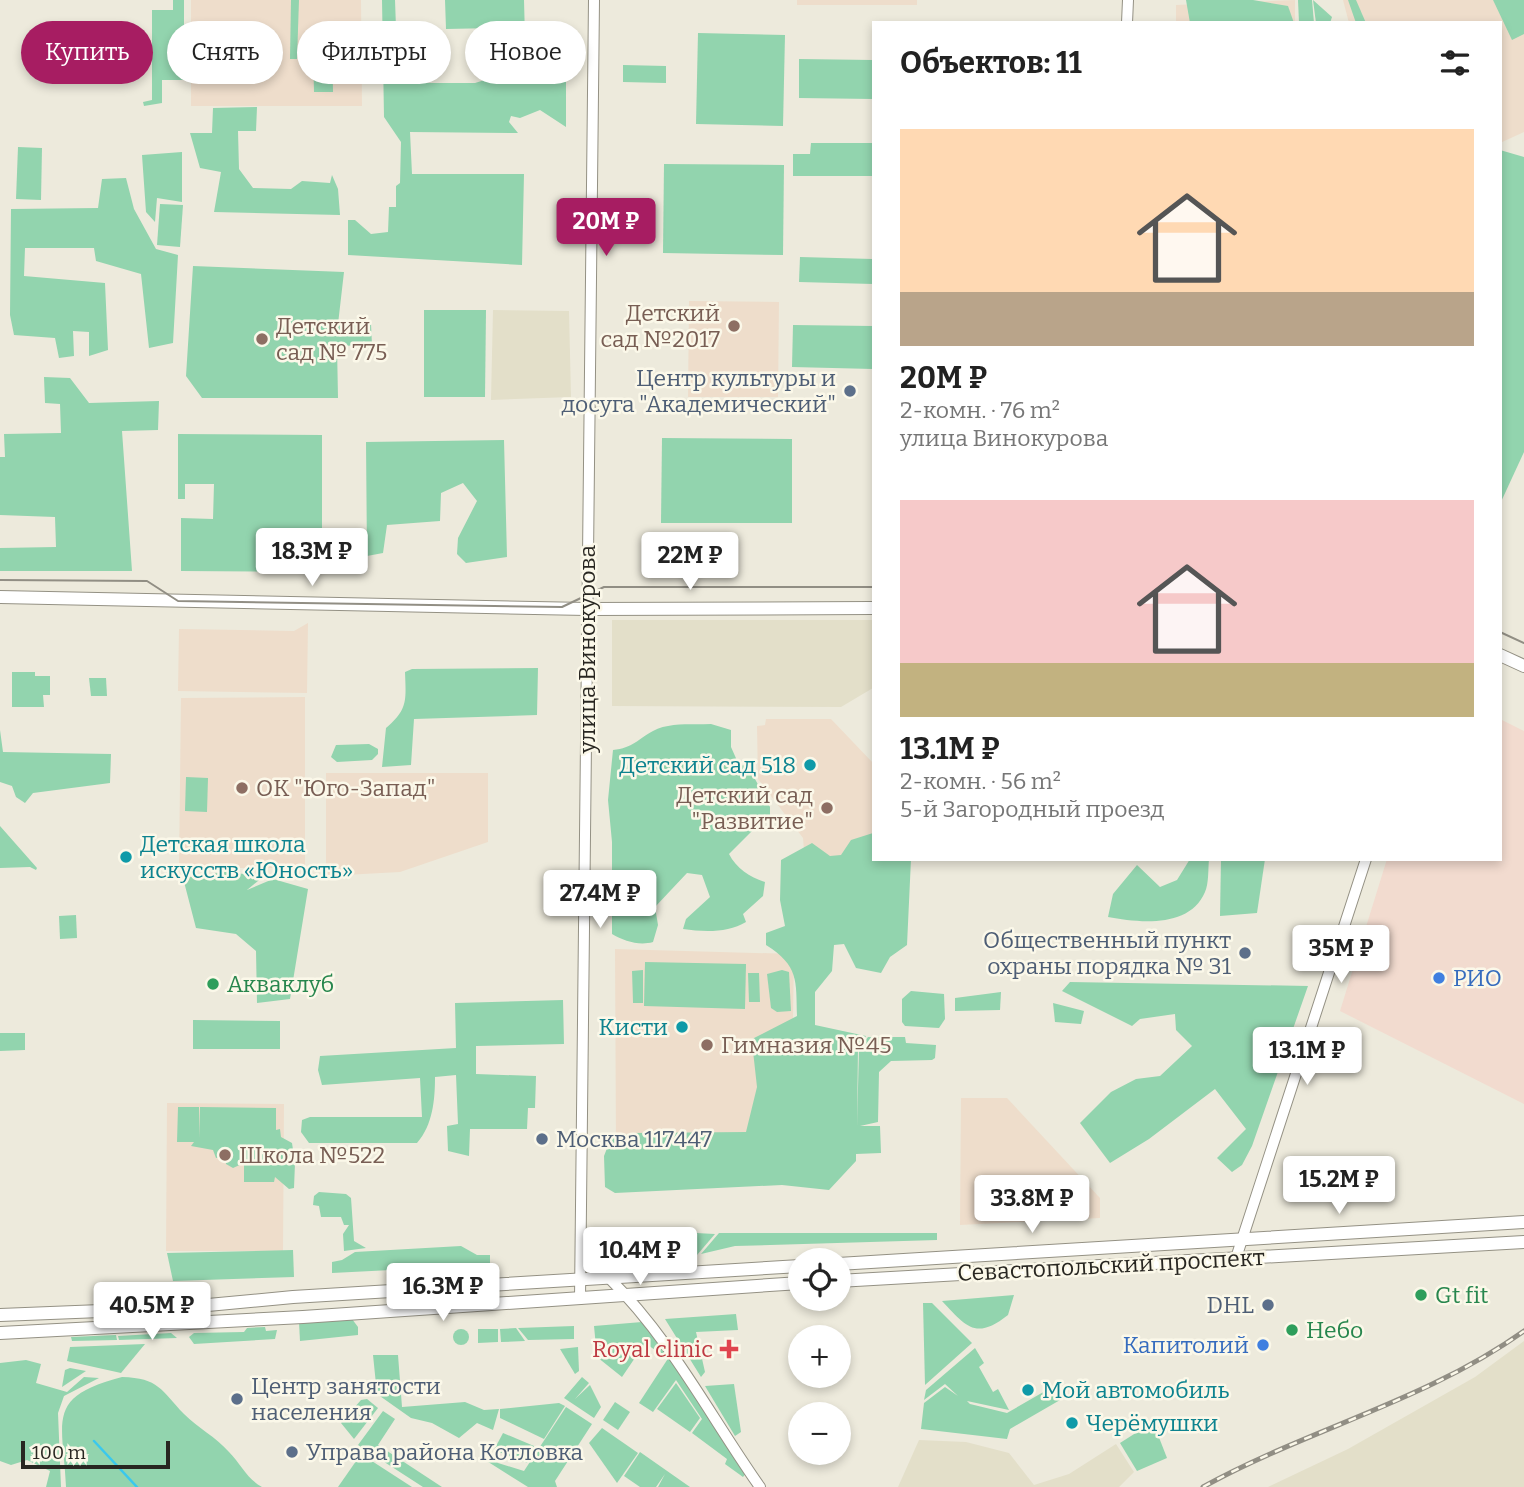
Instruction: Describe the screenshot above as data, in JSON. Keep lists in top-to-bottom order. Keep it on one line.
{"streets":{"main road":["Севастопольский проспект"],"street":["улица Винокурова"]},"places":{"other":["Детский сад №2017","Детский сад № 775","Центр культуры и досуга \"Академический\"","Детский сад 518","ОК \"Юго-Запад\"","Детский сад \"Развитие\"","Детская школа искусств «Юность»","Общественный пункт охраны порядка № 31","РИО","Акваклуб","Кисти","Гимназия №45","Москва 117447","Школа №522","Gt fit","DHL","Небо","Капитолий","Мой автомобиль","Центр занятости населения","Черёмушки","Управа района Котловка"],"health":["Royal clinic"]},"scale_bar":"100 m","page":{"chip":["Купить","Снять","Фильтры","Новое"],"heading":"Объектов: 11","list":[{"name":"20M ₽","note":"2-комн. · 76 m² · улица Винокурова"},{"name":"13.1M ₽","note":"2-комн. · 56 m² · 5-й Загородный проезд"}],"price":["20M ₽","18.3M ₽","22M ₽","27.4M ₽","35M ₽","13.1M ₽","15.2M ₽","33.8M ₽","10.4M ₽","16.3M ₽","40.5M ₽"],"map_buttons":["+","−"],"scale":"100 m"}}
